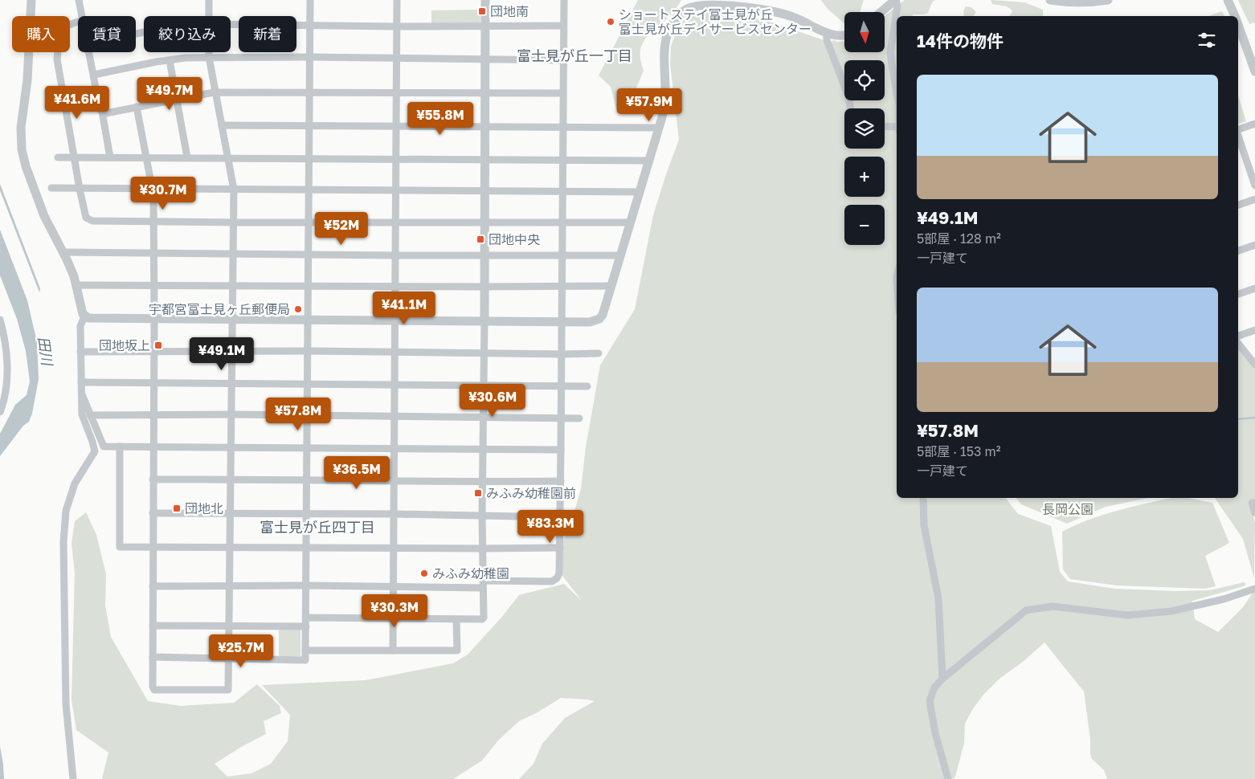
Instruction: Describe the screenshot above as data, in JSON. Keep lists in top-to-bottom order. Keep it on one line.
{"districts":["富士見が丘一丁目","富士見が丘四丁目"],"water":["田川"],"parks":["長岡公園"],"places":{"transit":["団地南","団地中央","団地坂上","みふみ幼稚園前","団地北"],"other":["ショートステイ富士見が丘 富士見が丘デイサービスセンター","宇都宮富士見ヶ丘郵便局","みふみ幼稚園"]},"north":"bottom","page":{"map_buttons":["+","−"],"chip":["購入","賃貸","絞り込み","新着"],"heading":"14件の物件","list":[{"name":"¥49.1M","note":"5部屋 · 128 m² · 一戸建て"},{"name":"¥57.8M","note":"5部屋 · 153 m² · 一戸建て"}],"price":["¥49.7M","¥41.6M","¥57.9M","¥55.8M","¥30.7M","¥52M","¥41.1M","¥49.1M","¥30.6M","¥57.8M","¥36.5M","¥83.3M","¥30.3M","¥25.7M"]}}
